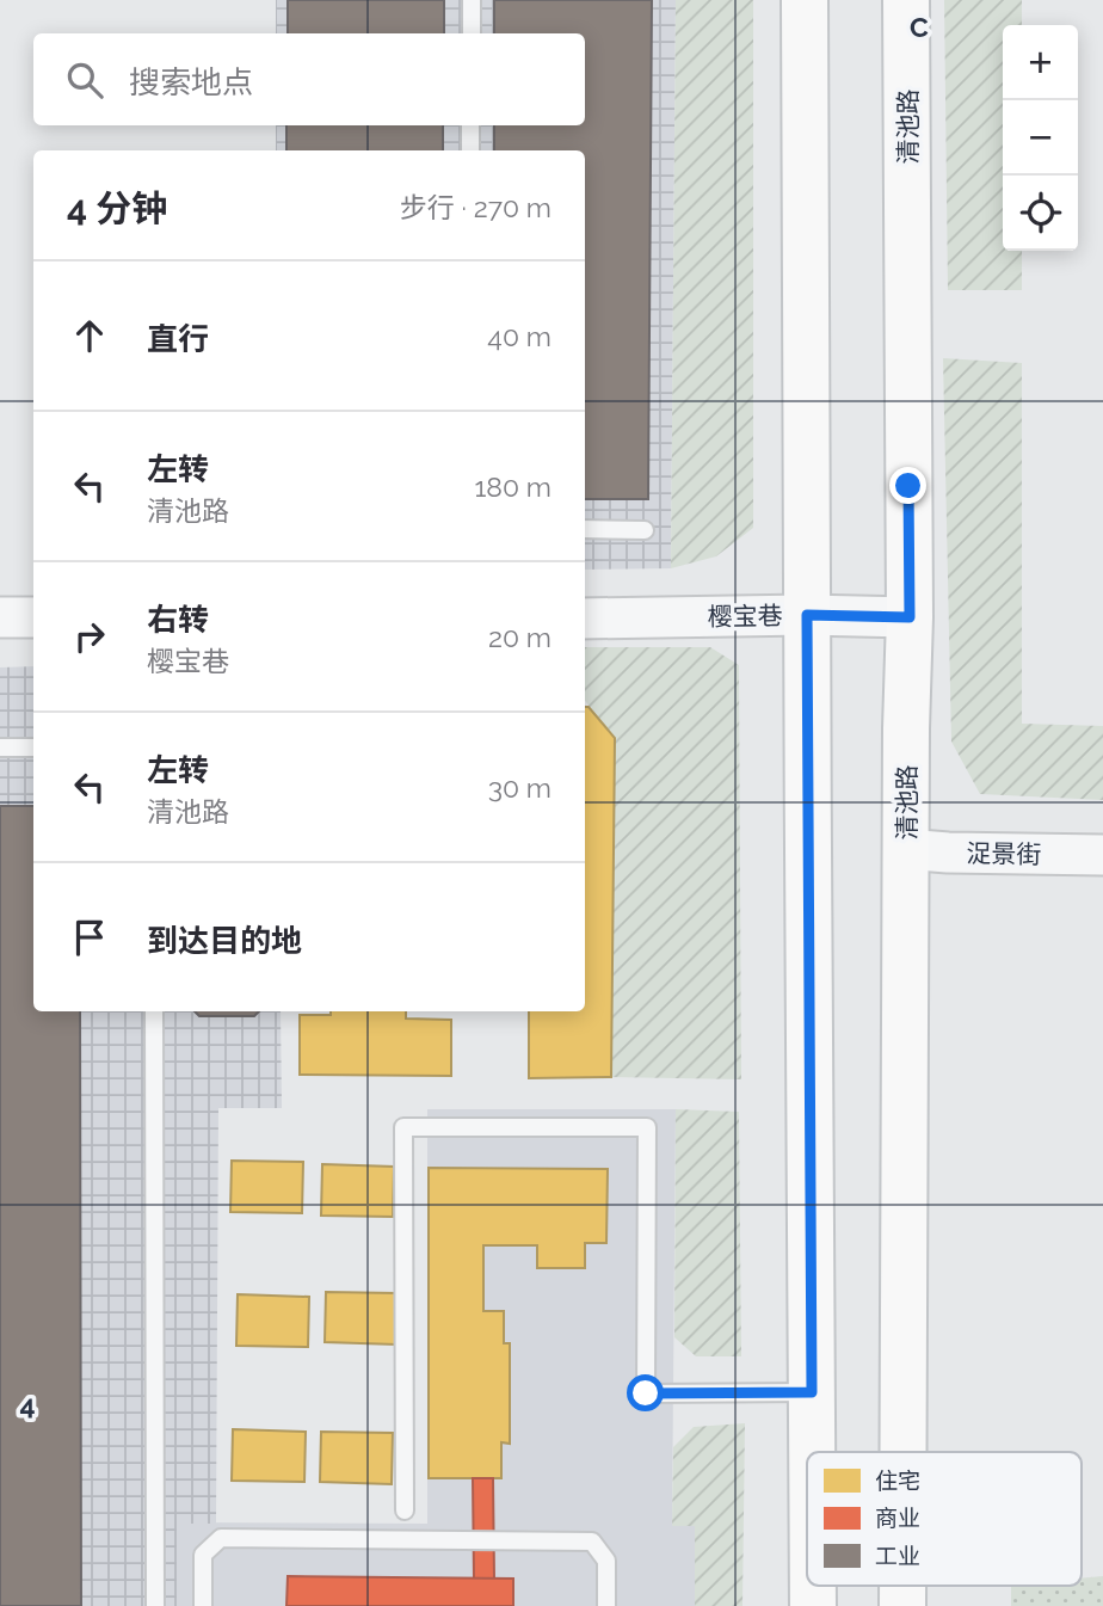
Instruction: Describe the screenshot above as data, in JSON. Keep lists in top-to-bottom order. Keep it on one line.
{"streets":{"main road":["清池路"],"street":["樱宝巷","浞景街"]},"crossings":[["清池路","樱宝巷"],["清池路","浞景街"]],"legend":["住宅","商业","工业"],"page":{"map_buttons":["+","−"],"search":"搜索地点","heading":["4 分钟","步行 · 270 m"],"list":[["直行","40 m"],["左转","清池路","180 m"],["右转","樱宝巷","20 m"],["左转","清池路","30 m"],"到达目的地"]},"grid":{"columns":["C"],"rows":["4"]}}
